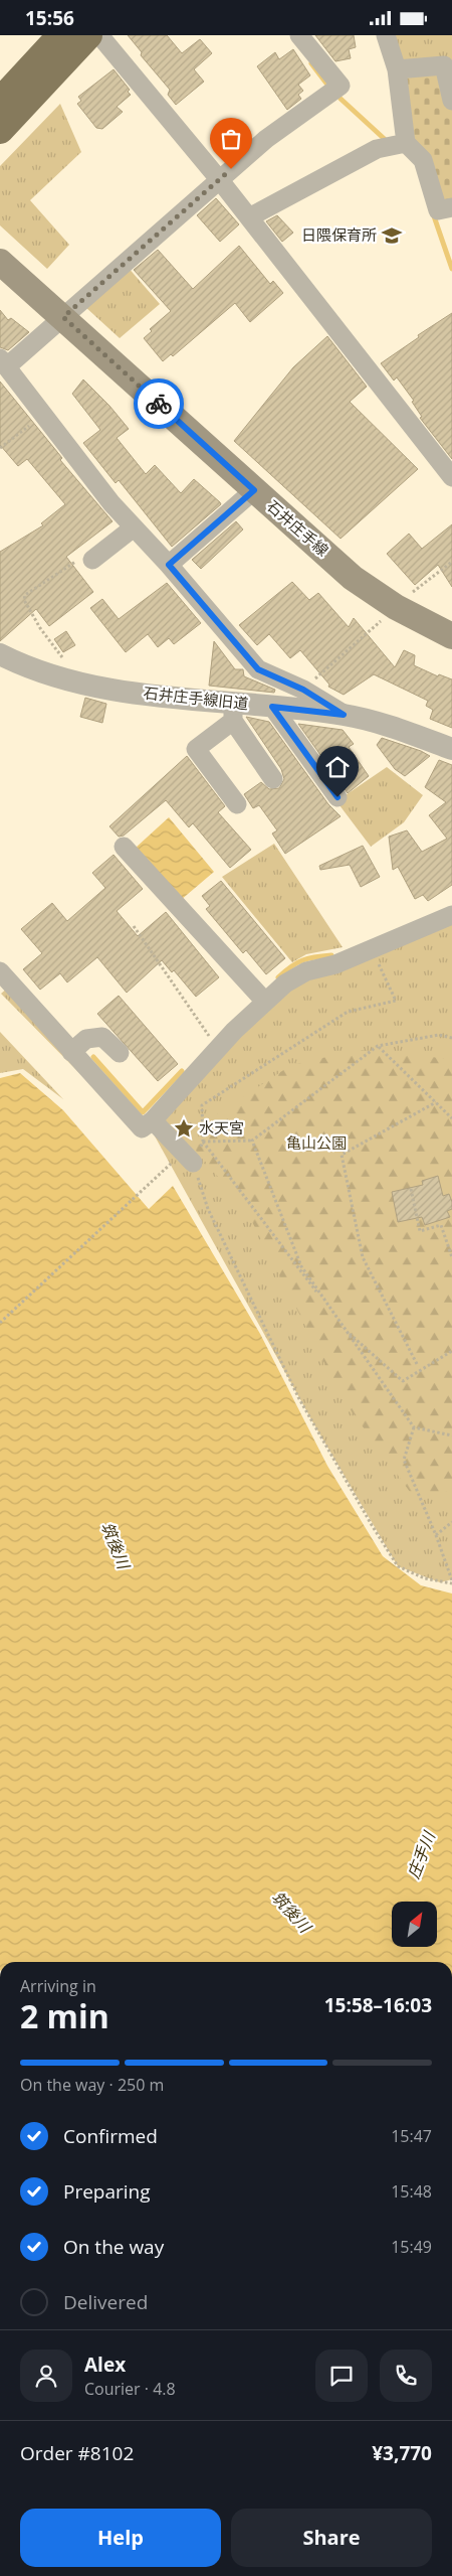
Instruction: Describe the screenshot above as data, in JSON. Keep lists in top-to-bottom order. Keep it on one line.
{"streets":{"main road":["石井庄手線"],"street":["石井庄手線旧道"]},"water":["筑後川","庄手川"],"parks":["亀山公園"],"places":{"school or university":["日隈保育所"],"place":["水天宮"]},"north":"top right","page":{"status":"15:56","heading":["2 min","Arriving in","15:58–16:03"],"panel":["Alex","Courier · 4.8","Order #8102","¥3,770"],"bar":"On the way · 250 m","list":[["Confirmed","15:47"],["Preparing","15:48"],["On the way","15:49"],"Delivered"],"buttons":["Help","Share"]}}
